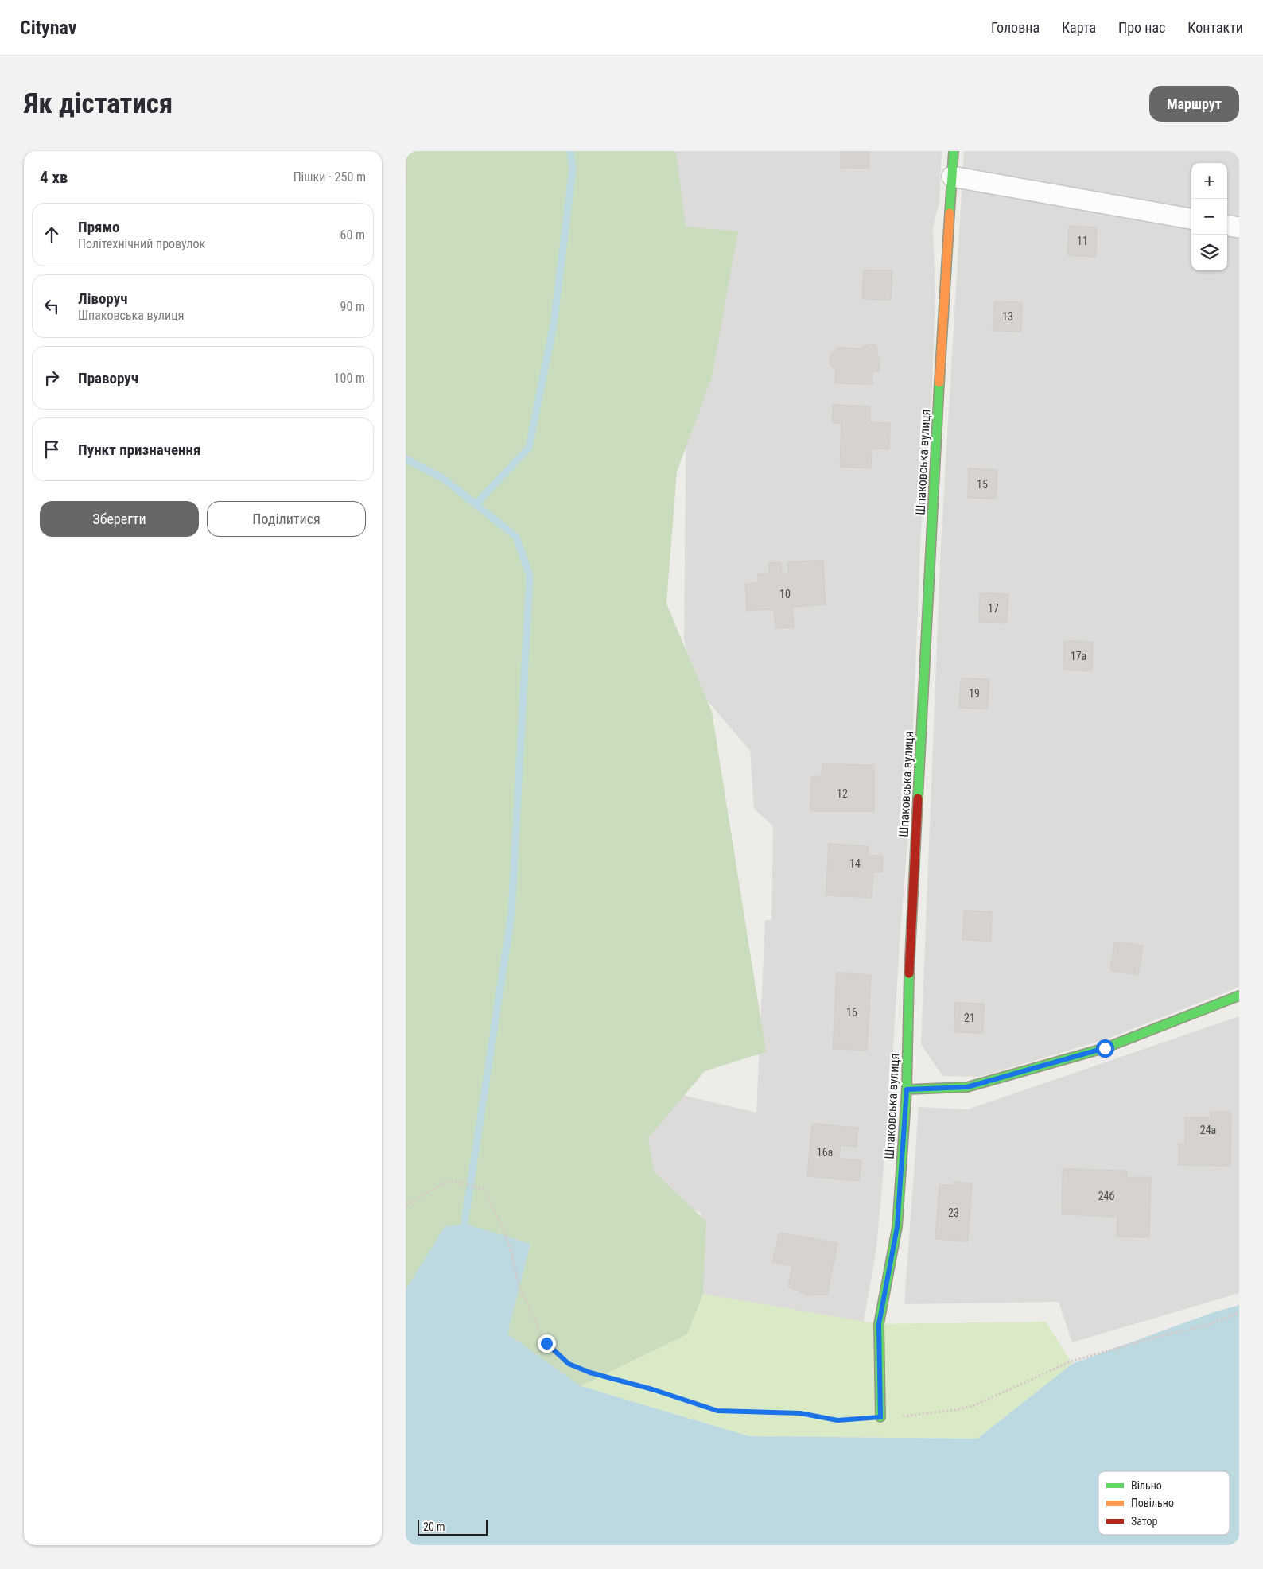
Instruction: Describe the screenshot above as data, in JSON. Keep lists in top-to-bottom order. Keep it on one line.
{"streets":{"street":["Шпаковська вулиця"]},"house_numbers":["11","13","15","10","17","17а","19","12","14","16","21","24а","16а","24б","23"],"legend":["Вільно","Повільно","Затор"],"scale_bar":"20 m","page":{"header":"Citynav","nav":["Головна","Карта","Про нас","Контакти"],"buttons":["Маршрут",["Зберегти","Поділитися"]],"title":"Як дістатися","heading":["4 хв","Пішки · 250 m"],"map_buttons":["+","−"],"list":[["Прямо","Політехнічний провулок","60 m"],["Ліворуч","Шпаковська вулиця","90 m"],["Праворуч","100 m"],"Пункт призначення"],"scale":"20 m"}}
